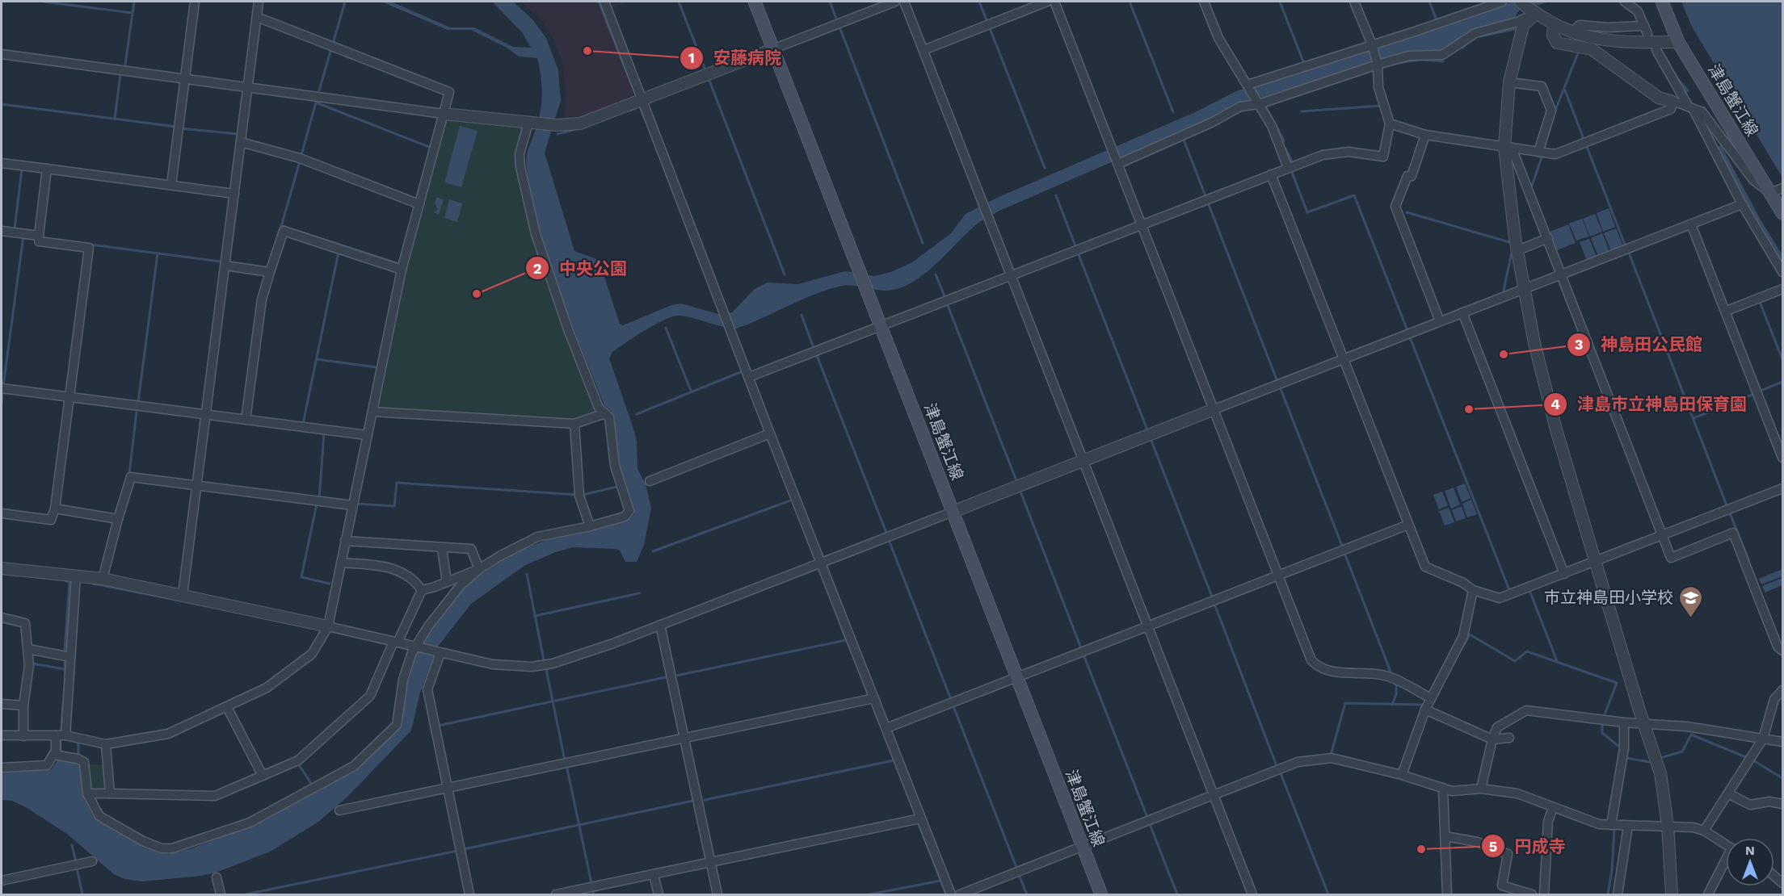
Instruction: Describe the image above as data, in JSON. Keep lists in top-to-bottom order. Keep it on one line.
{"streets":{"main road":["津島蟹江線"]},"places":{"other":["安藤病院","中央公園","神島田公民館","津島市立神島田保育園","円成寺"],"school or university":["市立神島田小学校"]},"north":"top"}
